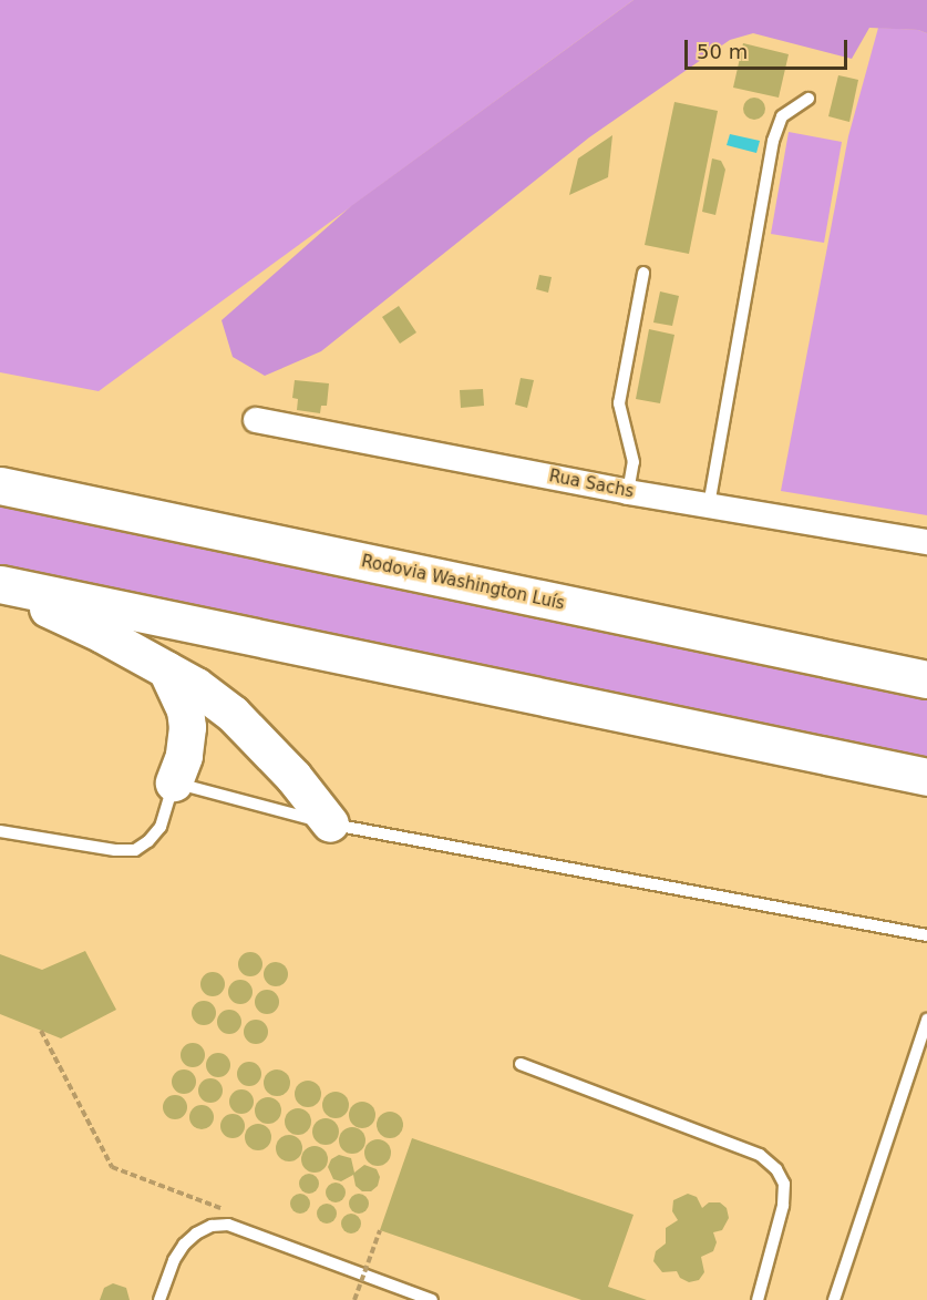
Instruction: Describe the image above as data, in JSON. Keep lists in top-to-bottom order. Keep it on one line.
{"streets":{"highway":["Rodovia Washington Luís"],"street":["Rua Sachs"]},"scale_bar":"50 m"}
